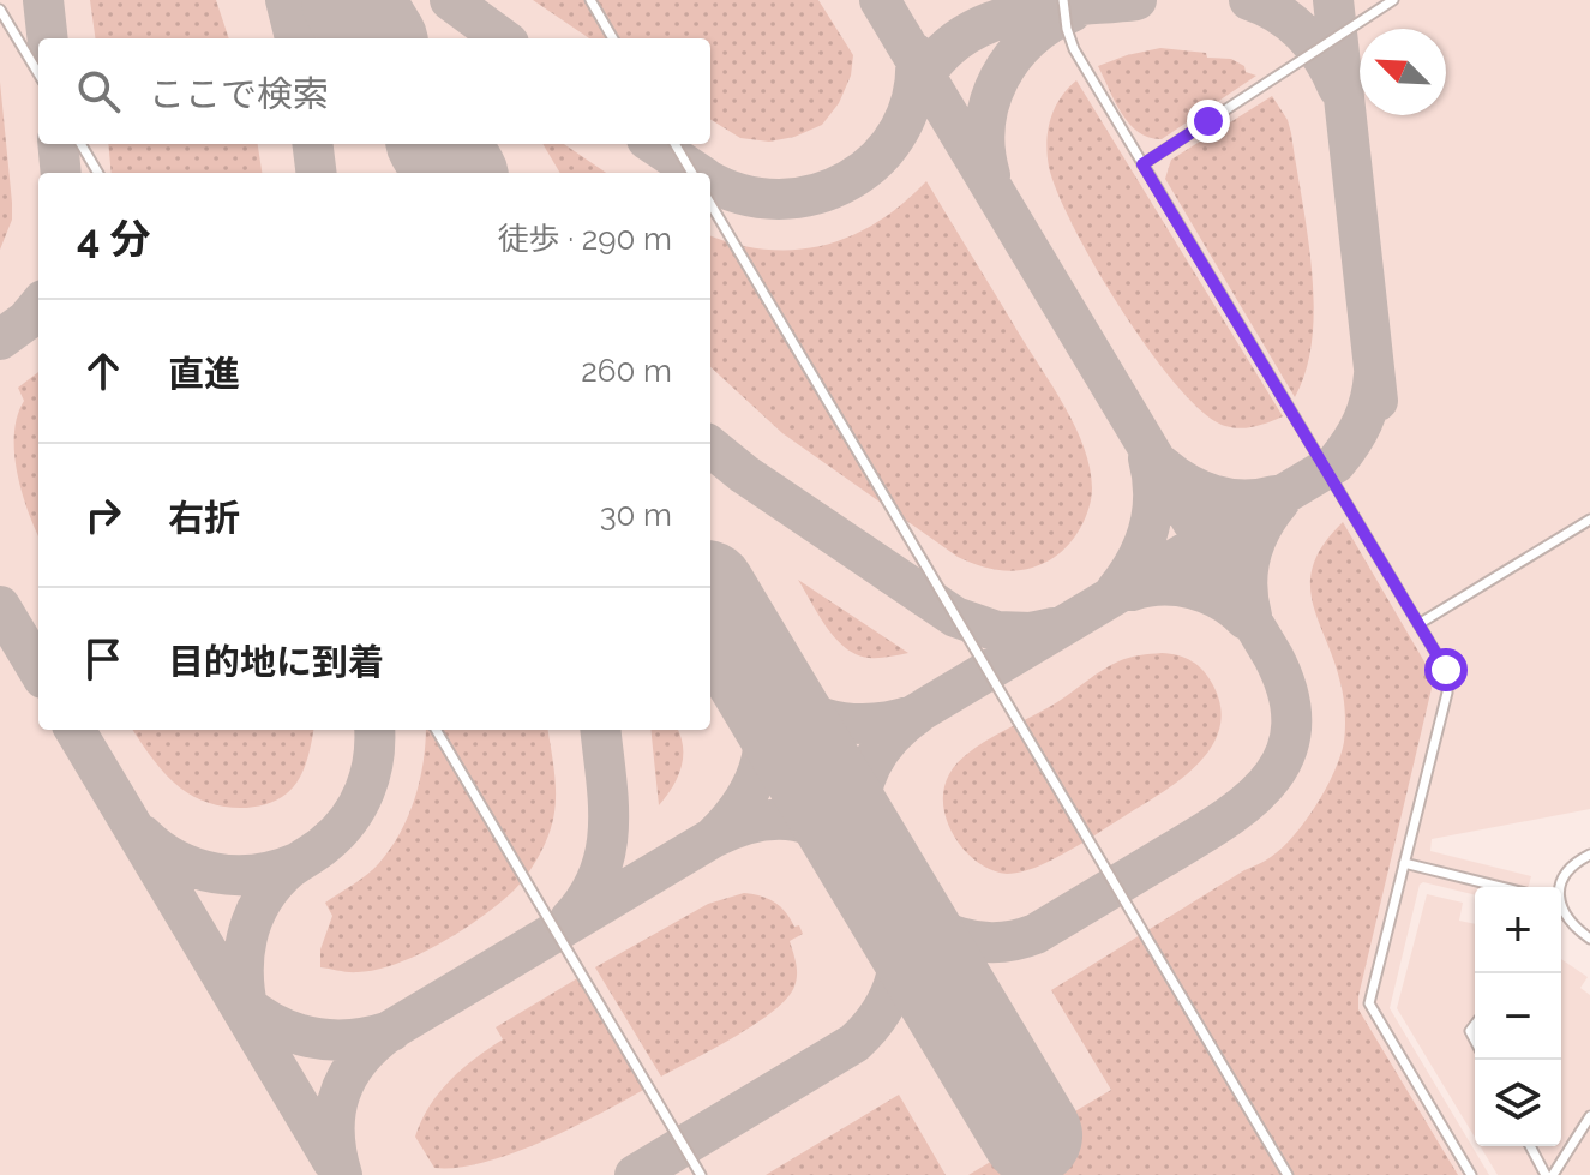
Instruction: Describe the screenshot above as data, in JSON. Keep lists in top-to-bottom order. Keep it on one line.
{"north":"top left","page":{"search":"ここで検索","heading":["4 分","徒歩 · 290 m"],"list":[["直進","260 m"],["右折","30 m"],"目的地に到着"],"map_buttons":["+","−"]}}
